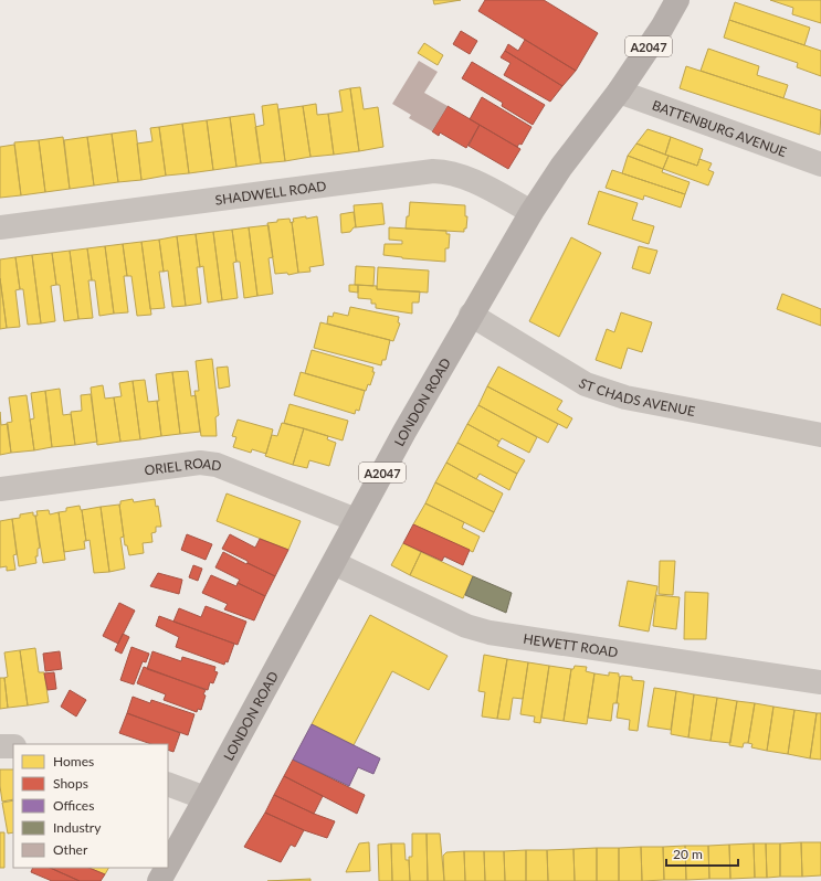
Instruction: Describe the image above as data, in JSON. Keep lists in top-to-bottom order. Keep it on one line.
{"streets":{"main road":["A2047","LONDON ROAD"],"street":["BATTENBURG AVENUE","SHADWELL ROAD","ST CHADS AVENUE","ORIEL ROAD","HEWETT ROAD"]},"crossings":[["BATTENBURG AVENUE","LONDON ROAD"],["SHADWELL ROAD","LONDON ROAD"],["ST CHADS AVENUE","LONDON ROAD"],["LONDON ROAD","ORIEL ROAD"],["LONDON ROAD","HEWETT ROAD"]],"legend":["Homes","Shops","Offices","Industry","Other"],"scale_bar":"20 m"}
